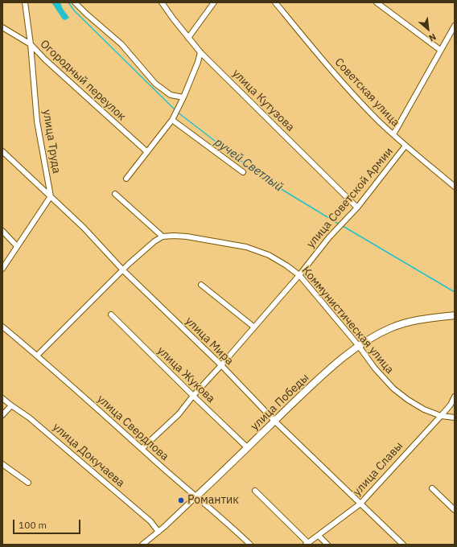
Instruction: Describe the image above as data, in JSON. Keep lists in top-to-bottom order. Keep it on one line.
{"streets":{"street":["Огородный переулок","Советская улица","улица Кутузова","улица Труда","улица Советской Армии","Коммунистическая улица","улица Мира","улица Жукова","улица Победы","улица Свердлова","улица Докучаева","улица Славы"]},"crossings":[["Огородный переулок","улица Труда"],["Советская улица","улица Советской Армии"],["улица Кутузова","улица Советской Армии"],["улица Труда","улица Мира"],["улица Советской Армии","Коммунистическая улица"],["улица Советской Армии","улица Мира"],["улица Советской Армии","улица Жукова"],["улица Советской Армии","улица Свердлова"],["Коммунистическая улица","улица Победы"],["Коммунистическая улица","улица Славы"],["улица Мира","улица Победы"],["улица Мира","улица Славы"],["улица Жукова","улица Победы"],["улица Победы","улица Свердлова"],["улица Победы","улица Докучаева"]],"water":["ручей Светлый"],"places":["Романтик"],"scale_bar":"100 m","north":"bottom right"}
